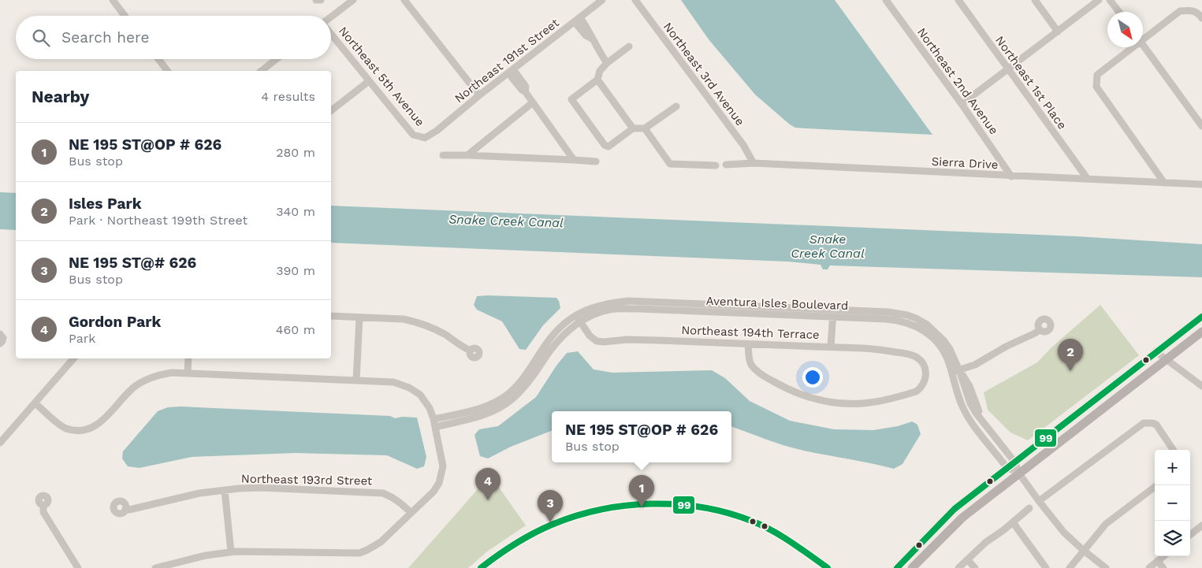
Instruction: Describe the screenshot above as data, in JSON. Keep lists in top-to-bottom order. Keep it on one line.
{"streets":{"street":["Northeast 191st Street","Northeast 3rd Avenue","Northeast 5th Avenue","Northeast 2nd Avenue","Northeast 1st Place","Sierra Drive","Aventura Isles Boulevard","Northeast 194th Terrace","Northeast 193rd Street"]},"crossings":[["Northeast 191st Street","Northeast 5th Avenue"],["Northeast 3rd Avenue","Sierra Drive"],["Northeast 2nd Avenue","Sierra Drive"],["Northeast 1st Place","Sierra Drive"],["Aventura Isles Boulevard","Northeast 194th Terrace"]],"water":["Snake Creek Canal"],"lines":["transit line 99"],"north":"bottom right","page":{"search":"Search here","heading":["Nearby","4 results"],"list":[{"mark":"1","name":"NE 195 ST@OP # 626","note":"Bus stop","value":"280 m"},{"mark":"2","name":"Isles Park","note":"Park · Northeast 199th Street","value":"340 m"},{"mark":"3","name":"NE 195 ST@# 626","note":"Bus stop","value":"390 m"},{"mark":"4","name":"Gordon Park","note":"Park","value":"460 m"}],"pins":["2","4","1","3"],"popup":["NE 195 ST@OP # 626","Bus stop"],"map_buttons":["+","−"]}}
